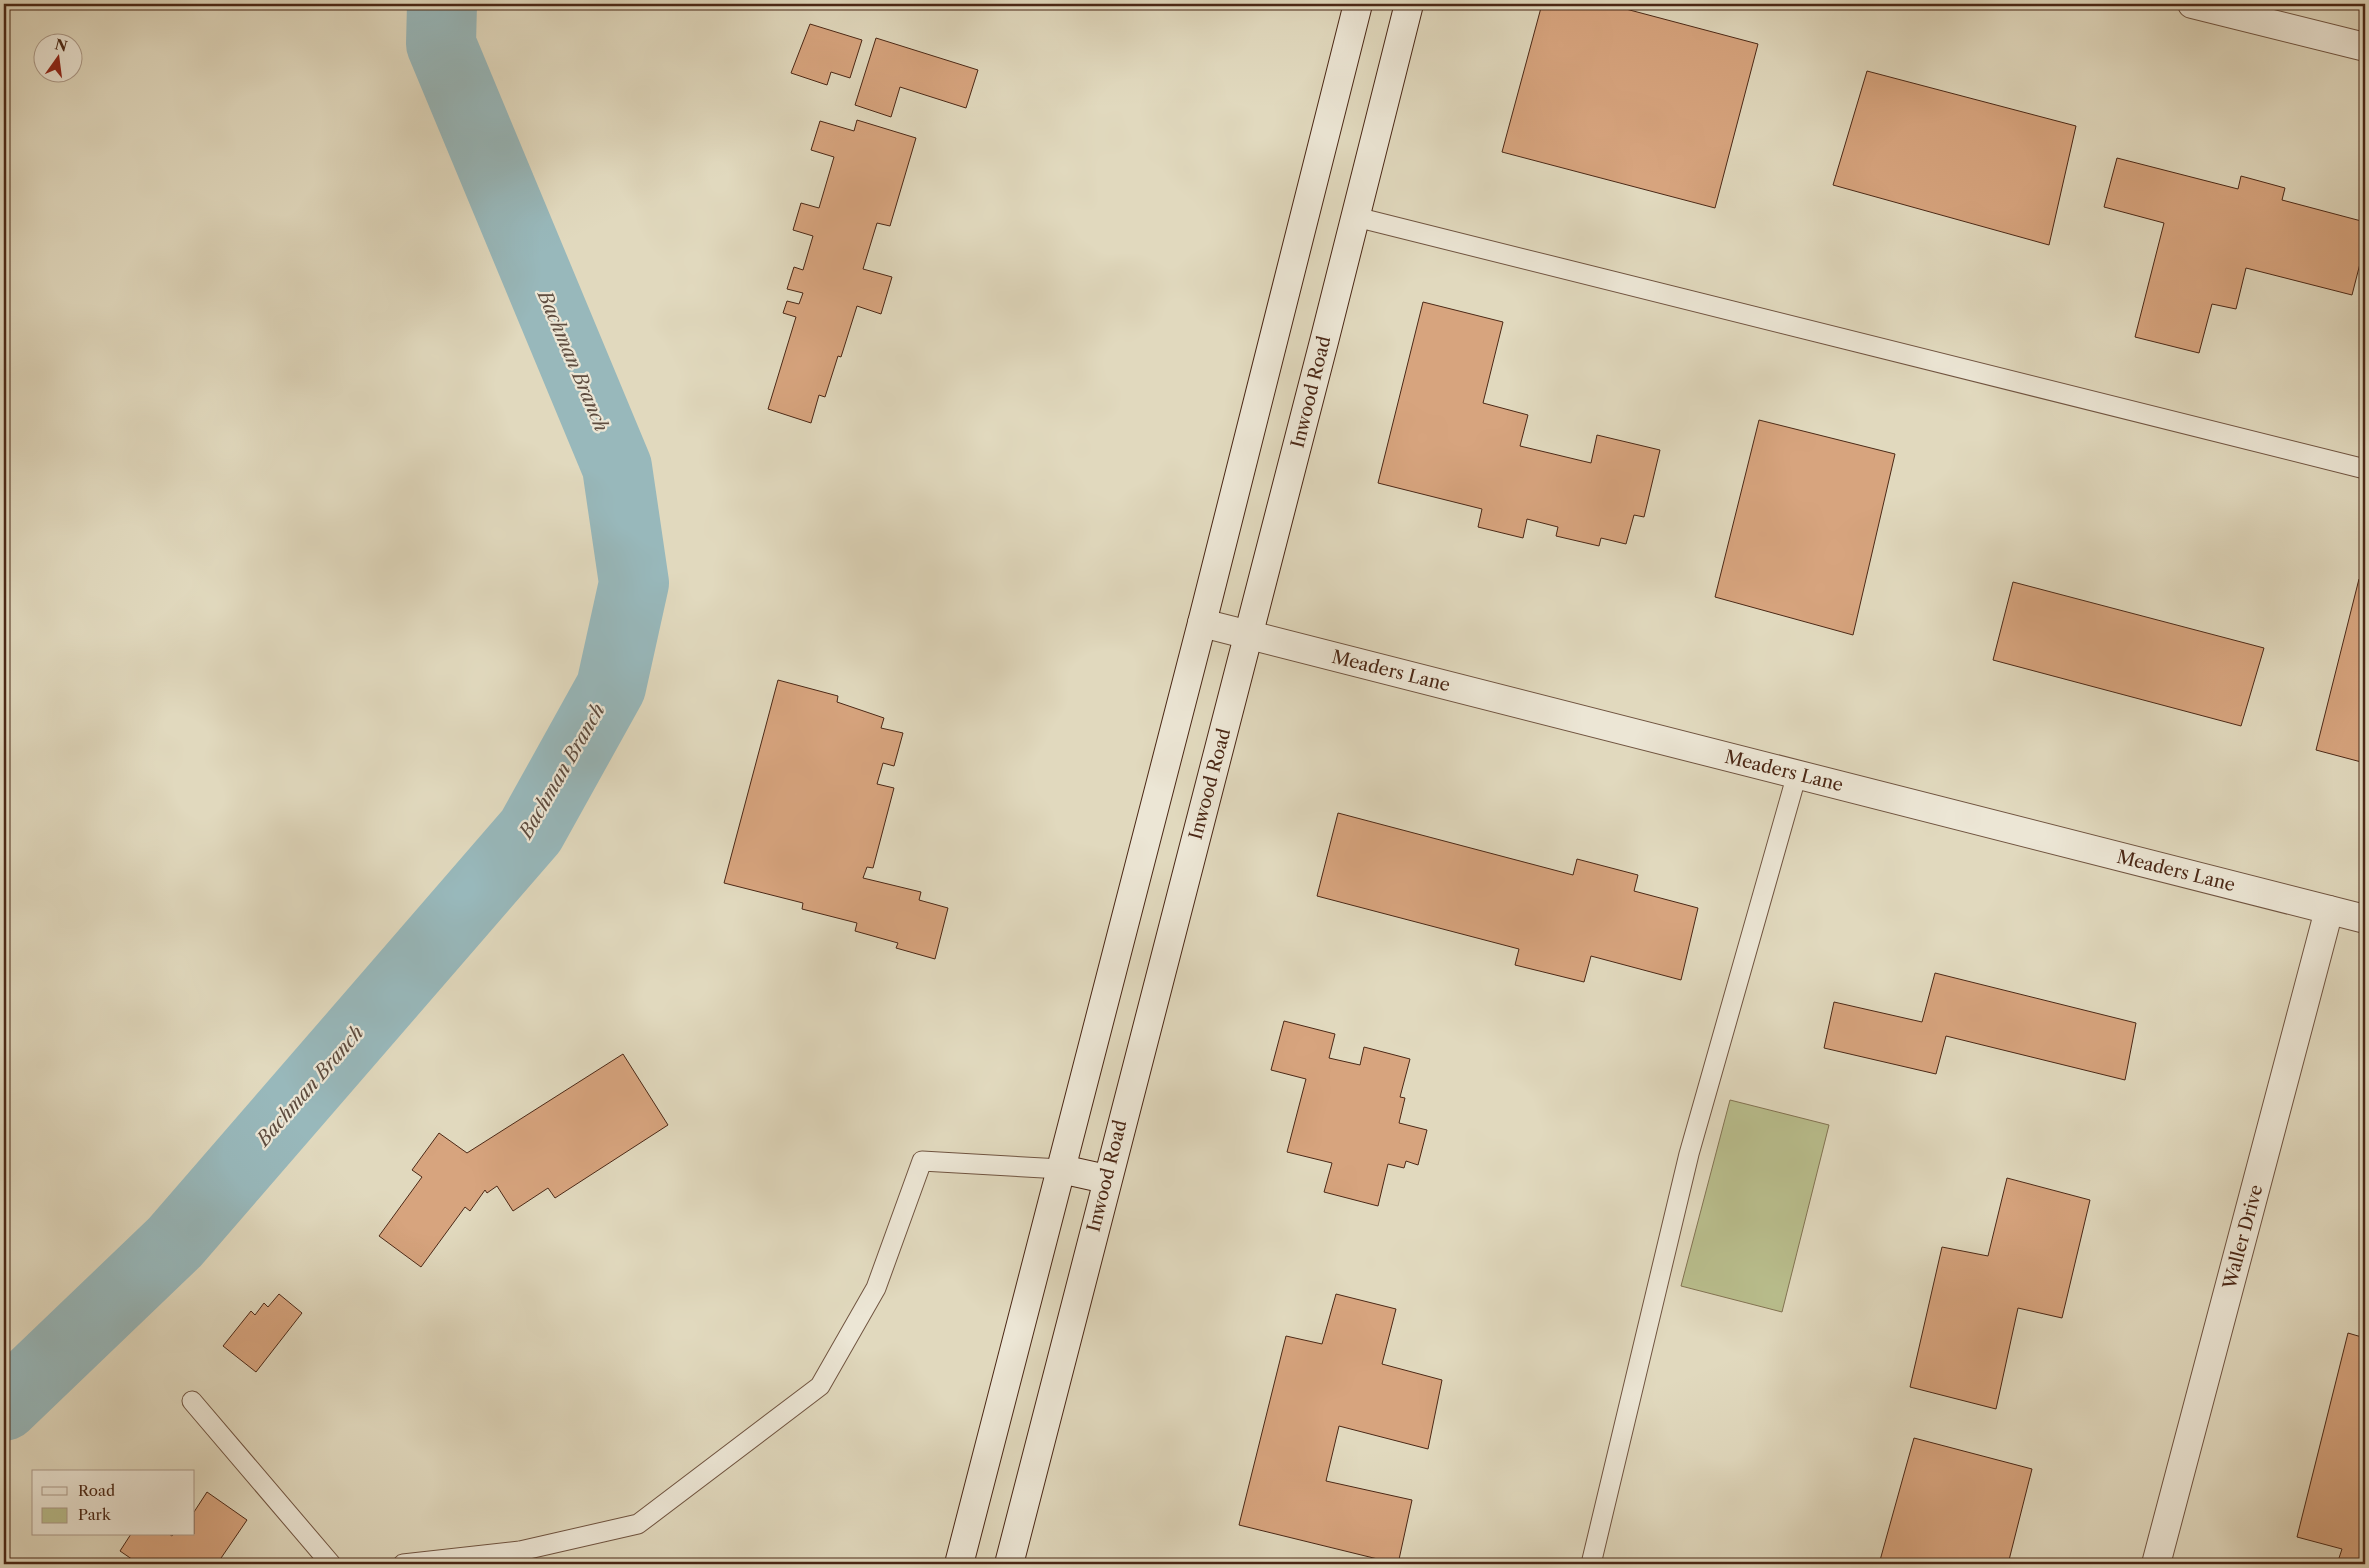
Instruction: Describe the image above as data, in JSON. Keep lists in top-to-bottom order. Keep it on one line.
{"streets":{"main road":["Inwood Road","Meaders Lane","Waller Drive"]},"crossings":[["Inwood Road","Meaders Lane"],["Meaders Lane","Waller Drive"]],"water":["Bachman Branch"],"legend":["Road","Park"],"north":"top"}
